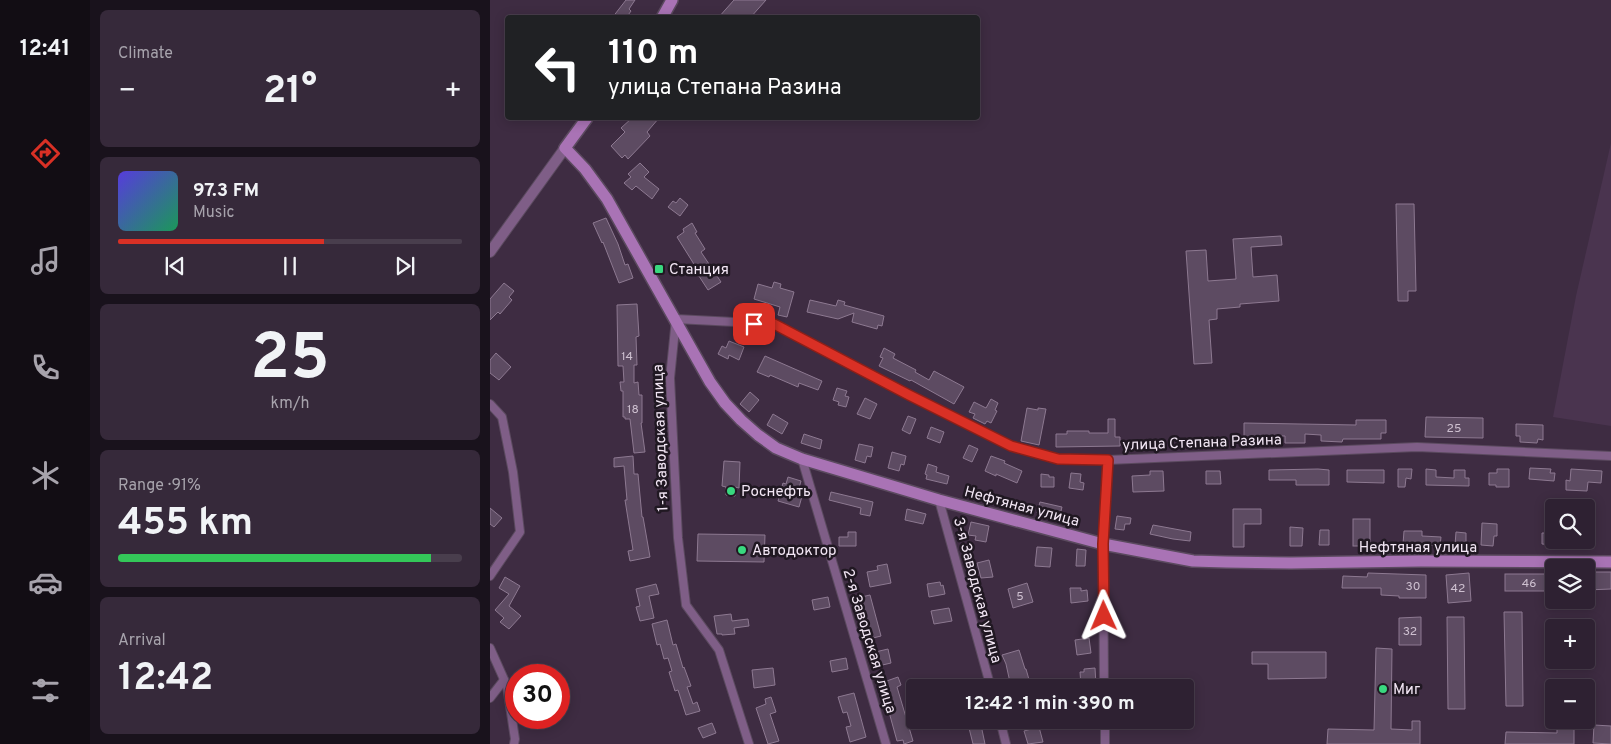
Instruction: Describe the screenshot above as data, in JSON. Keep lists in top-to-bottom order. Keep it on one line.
{"streets":{"main road":["Нефтяная улица"],"street":["1-я Заводская улица","улица Степана Разина","3-я Заводская улица","2-я Заводская улица"]},"crossings":[["1-я Заводская улица","улица Степана Разина"],["1-я Заводская улица","Нефтяная улица"],["улица Степана Разина","Нефтяная улица"],["Нефтяная улица","3-я Заводская улица"],["Нефтяная улица","2-я Заводская улица"]],"places":{"transit":["Станция"],"other":["Роснефть","Автодоктор","Миг"]},"house_numbers":["14","18","25","46","30","42","5","32"],"page":{"tabs":"12:41","tile":["Climate",["25","km/h"],["Range · 91%","455 km"],["Arrival","12:42"]],"turn":["110 m","улица Степана Разина"],"heat":["−","21°","+"],"song":["97.3 FM","Music"],"map_buttons":["+","−"],"limit":"30","trip":"12:42 · 1 min · 390 m"}}
